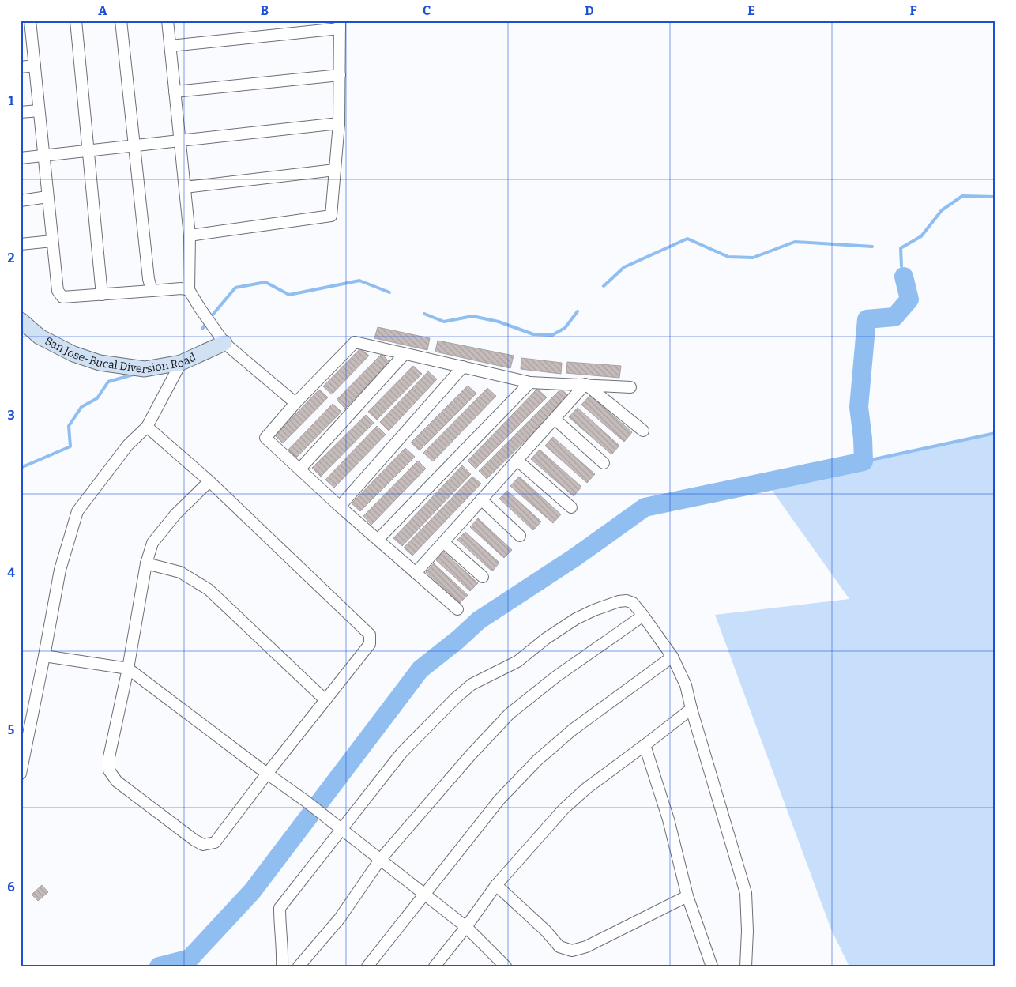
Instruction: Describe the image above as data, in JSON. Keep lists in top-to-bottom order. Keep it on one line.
{"streets":{"main road":["San Jose-Bucal Diversion Road"]},"grid":{"columns":["A","B","C","D","E","F"],"rows":["1","2","3","4","5","6"]}}
